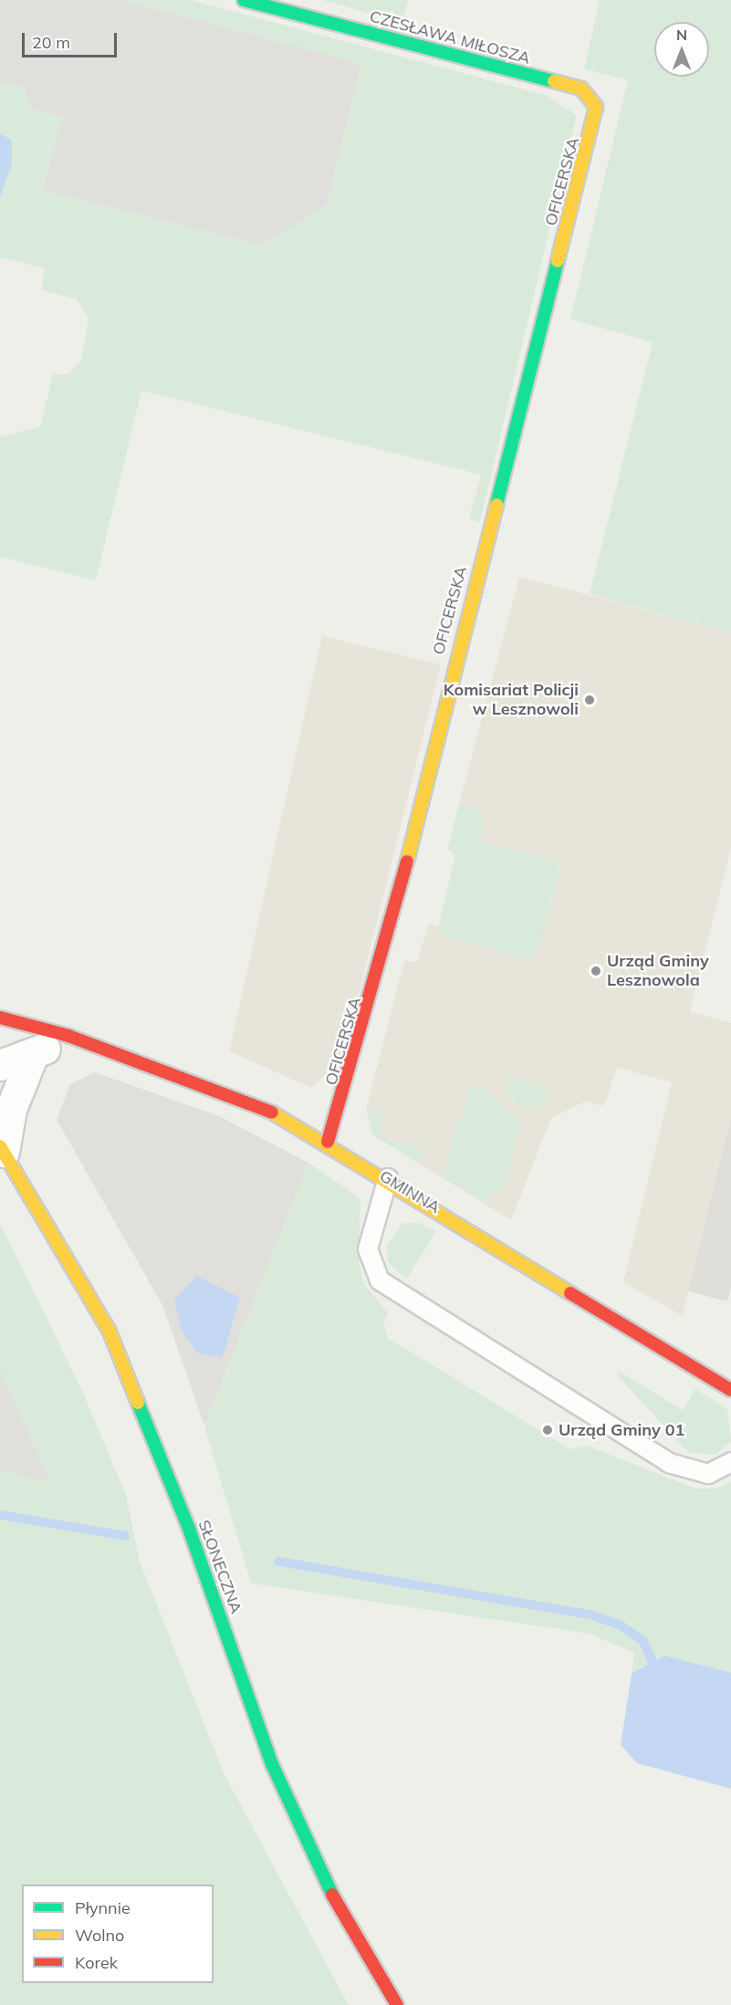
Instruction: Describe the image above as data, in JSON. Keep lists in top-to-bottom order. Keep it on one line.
{"streets":{"street":["CZESŁAWA MIŁOSZA","OFICERSKA","GMINNA","SŁONECZNA"]},"crossings":[["CZESŁAWA MIŁOSZA","OFICERSKA"],["OFICERSKA","GMINNA"]],"places":["Komisariat Policji w Lesznowoli","Urząd Gminy Lesznowola","Urząd Gminy 01"],"legend":["Płynnie","Wolno","Korek"],"scale_bar":"20 m","north":"top"}
